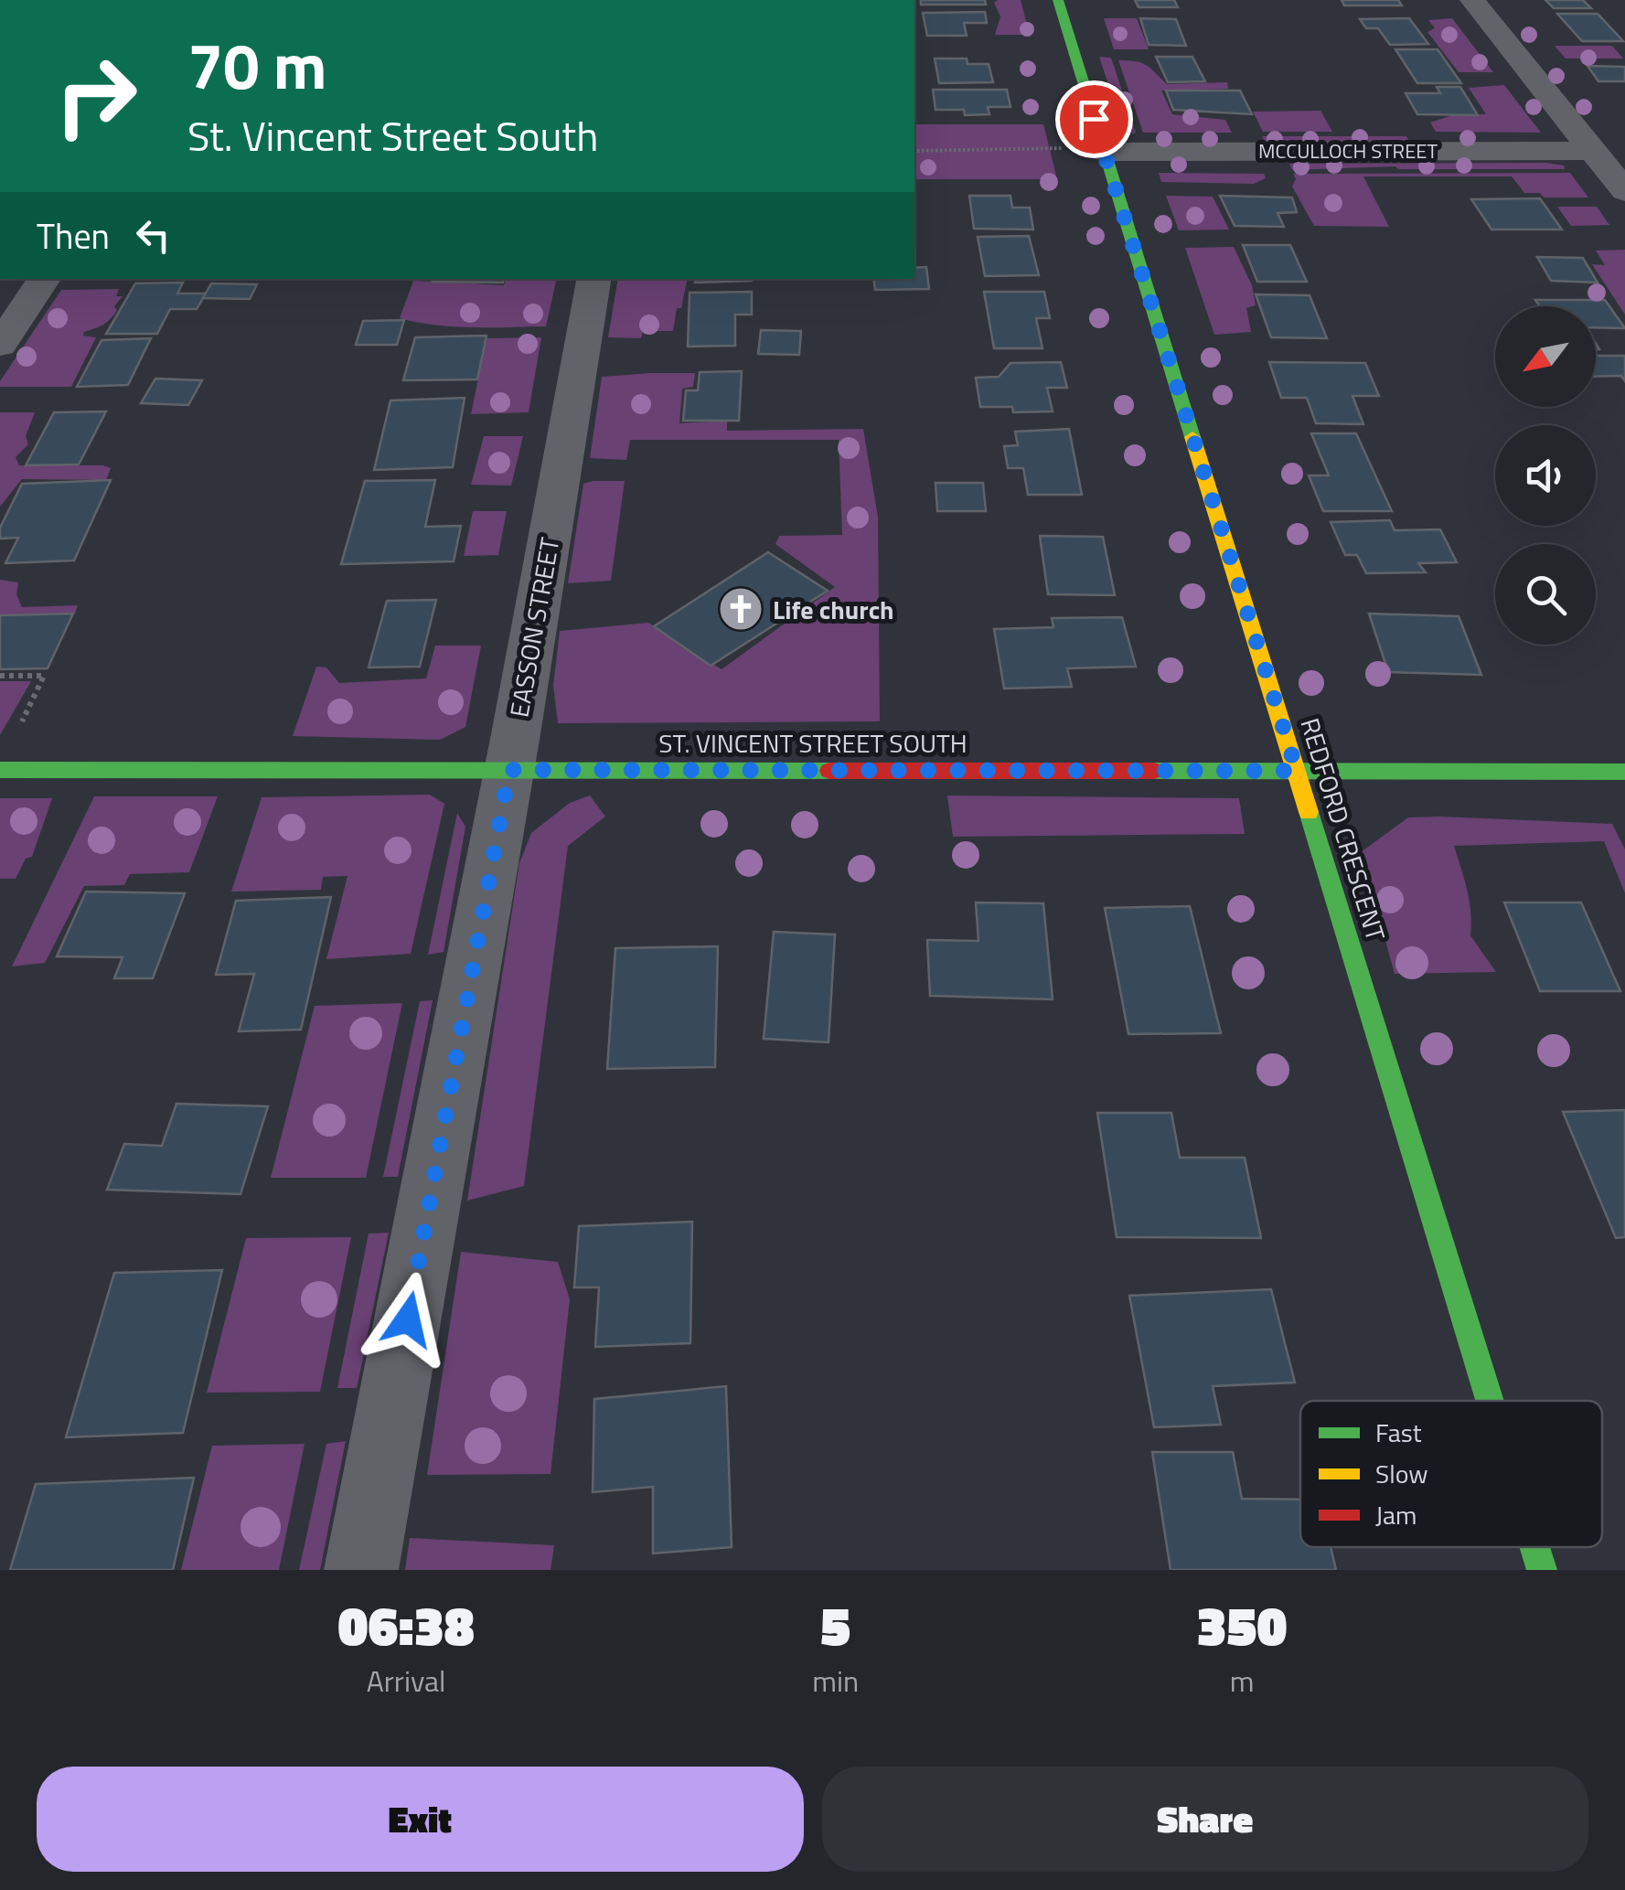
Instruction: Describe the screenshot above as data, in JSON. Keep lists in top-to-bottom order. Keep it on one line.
{"streets":{"street":["MCCULLOCH STREET","EASSON STREET","ST. VINCENT STREET SOUTH","REDFORD CRESCENT"]},"crossings":[["MCCULLOCH STREET","REDFORD CRESCENT"],["EASSON STREET","ST. VINCENT STREET SOUTH"],["ST. VINCENT STREET SOUTH","REDFORD CRESCENT"]],"places":{"church":["Life church"]},"legend":["Fast","Slow","Jam"],"north":"bottom left","page":{"turn":["70 m","St. Vincent Street South"],"then":"Then","eta":["06:38","Arrival","5","min","350","m"],"buttons":["Exit","Share"]}}
